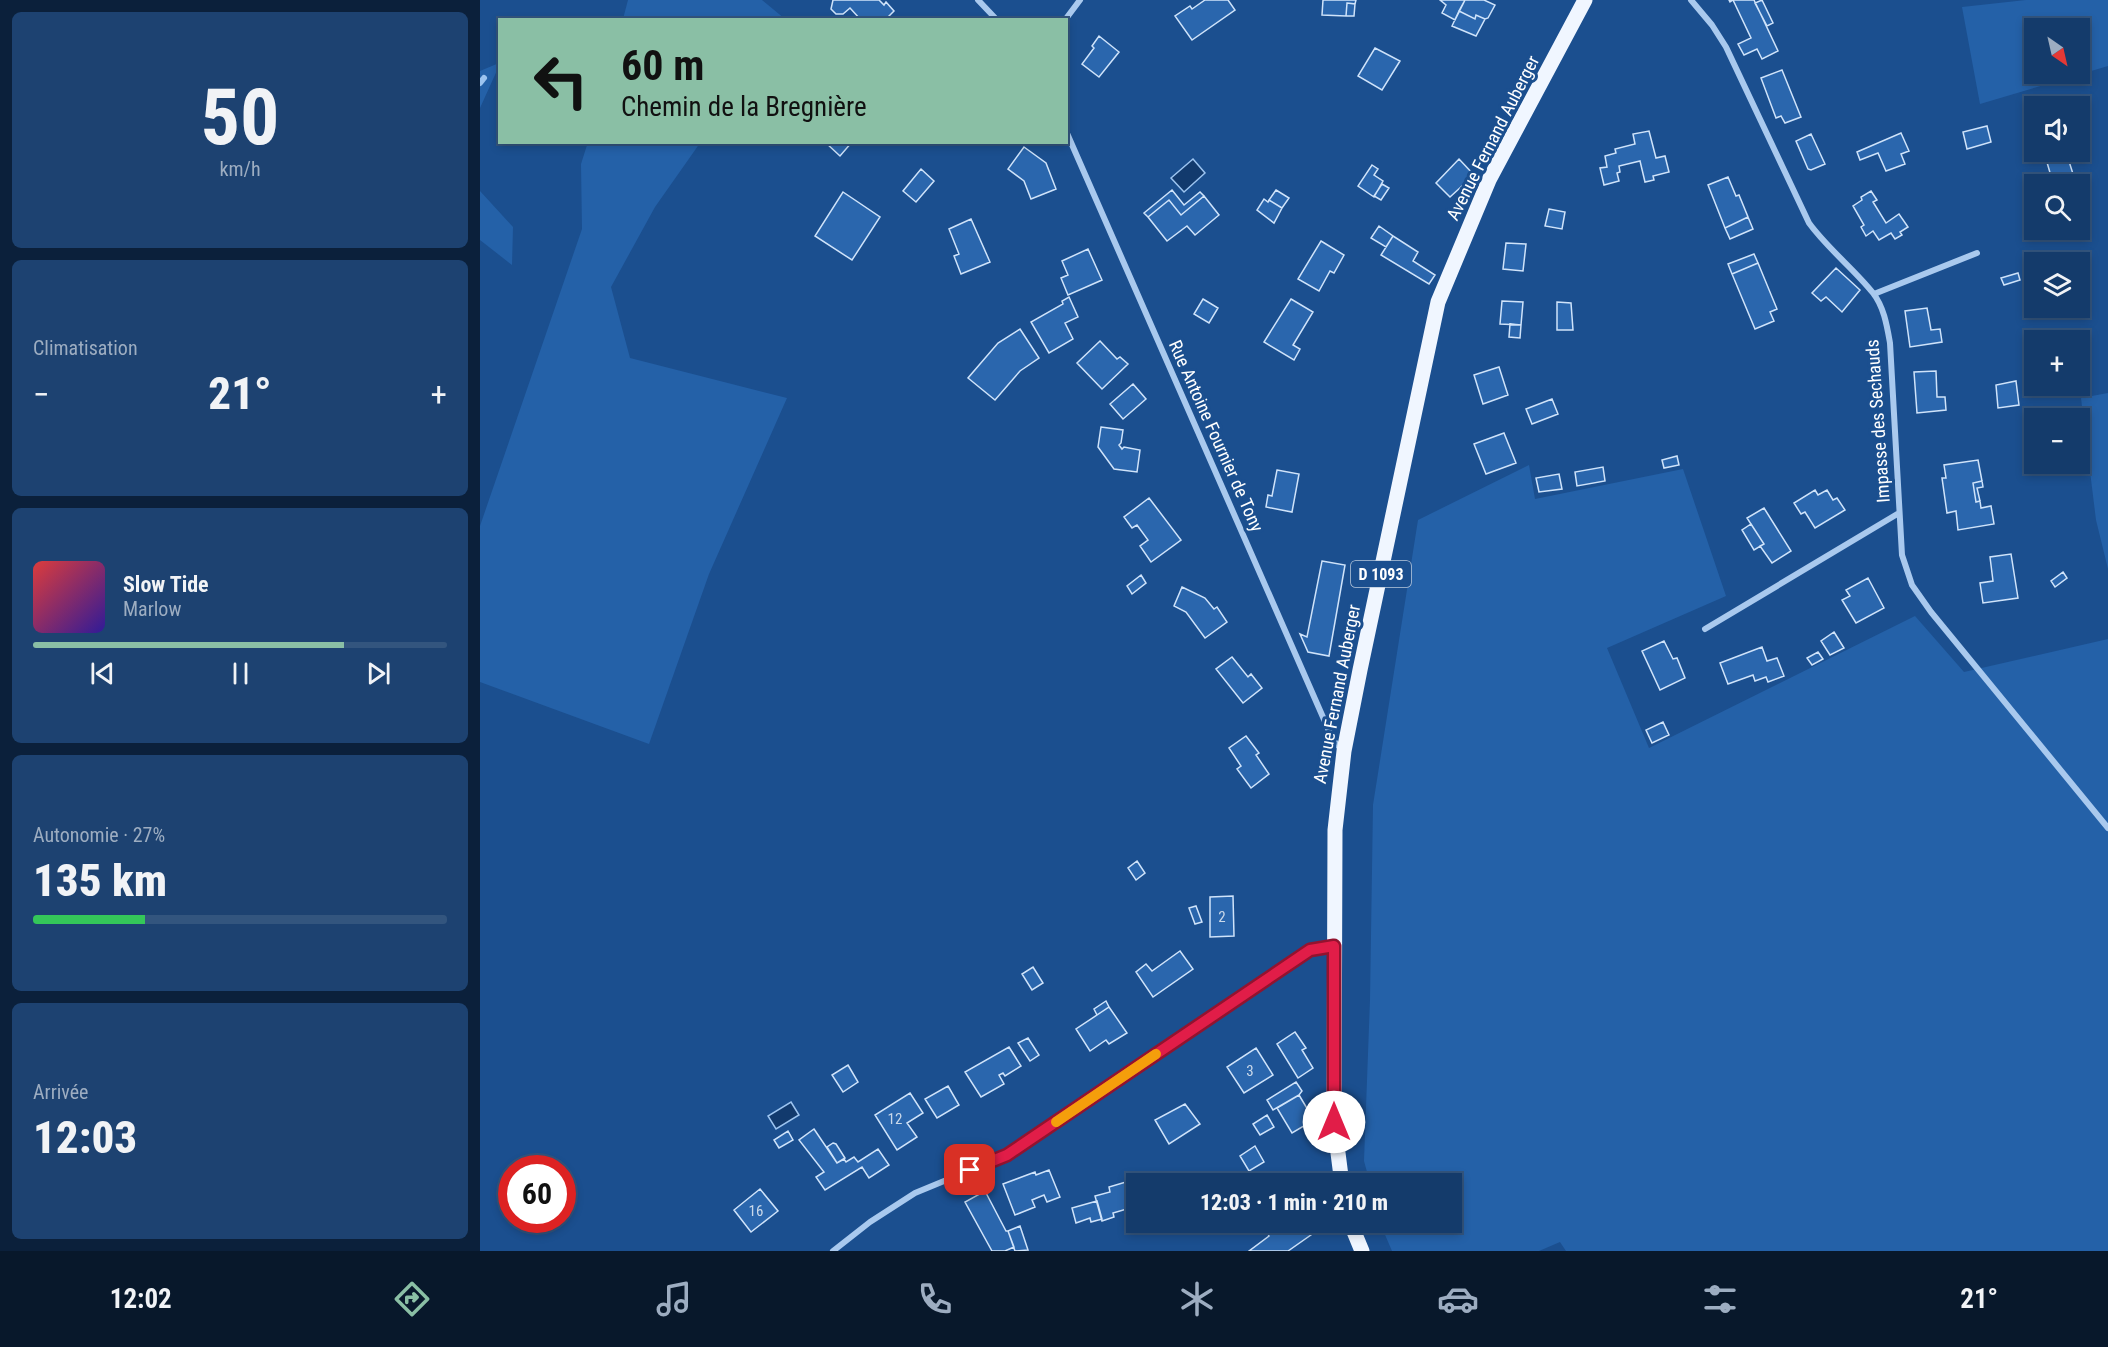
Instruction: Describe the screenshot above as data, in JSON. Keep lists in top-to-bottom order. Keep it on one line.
{"streets":{"main road":["Avenue Fernand Auberger","D 1093"],"street":["Impasse des Sechauds","Rue Antoine Fournier de Tony"]},"crossings":[["Avenue Fernand Auberger","Rue Antoine Fournier de Tony"]],"house_numbers":["2","3","12","16"],"north":"bottom right","page":{"tile":[["50","km/h"],"Climatisation",["Autonomie · 27%","135 km"],["Arrivée","12:03"]],"map_buttons":["+","−"],"turn":["60 m","Chemin de la Bregnière"],"heat":["−","21°","+"],"song":["Slow Tide","Marlow"],"limit":"60","trip":"12:03 · 1 min · 210 m","tabs":["12:02","21°"]}}
